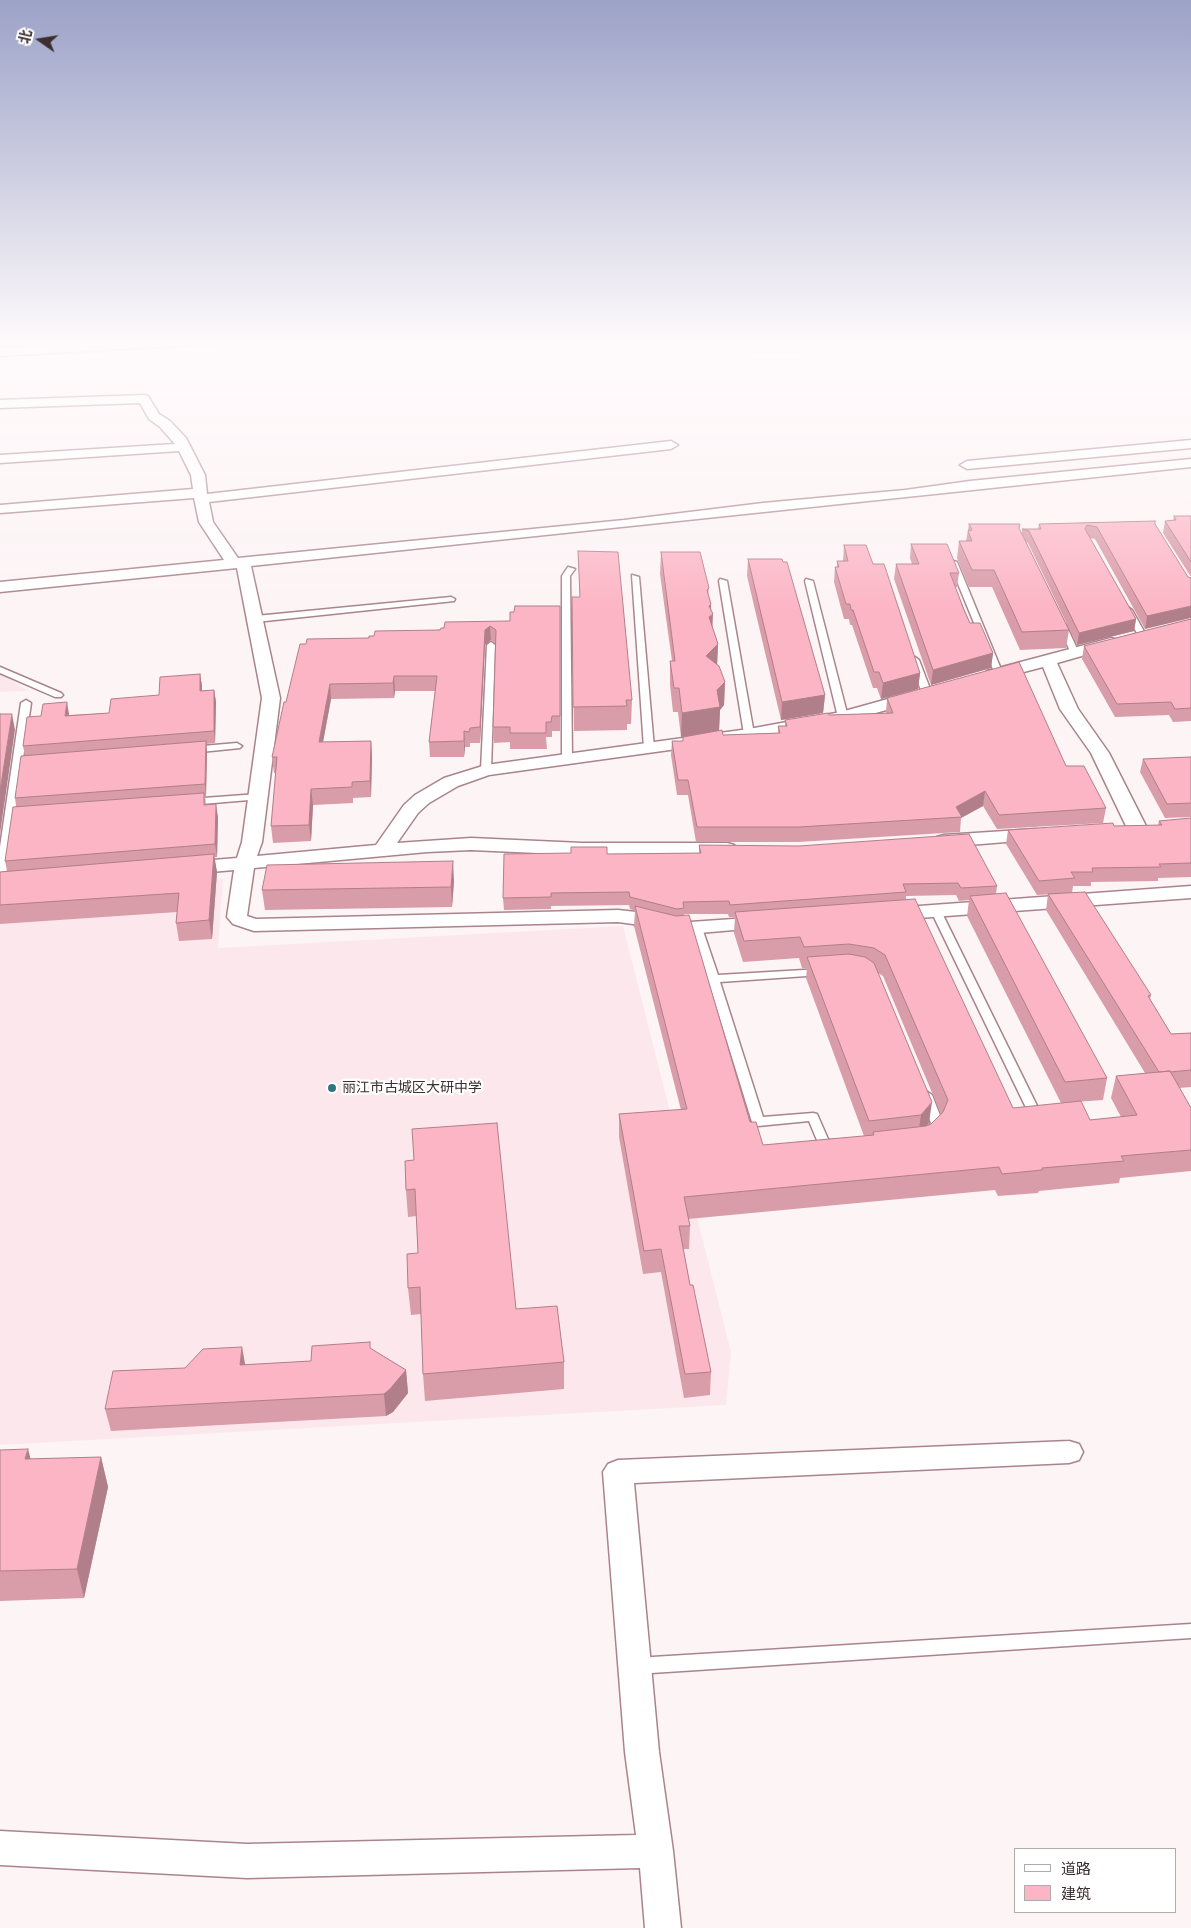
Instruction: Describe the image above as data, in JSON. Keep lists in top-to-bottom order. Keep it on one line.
{"places":["丽江市古城区大研中学"],"legend":["道路","建筑"],"north":"left"}
